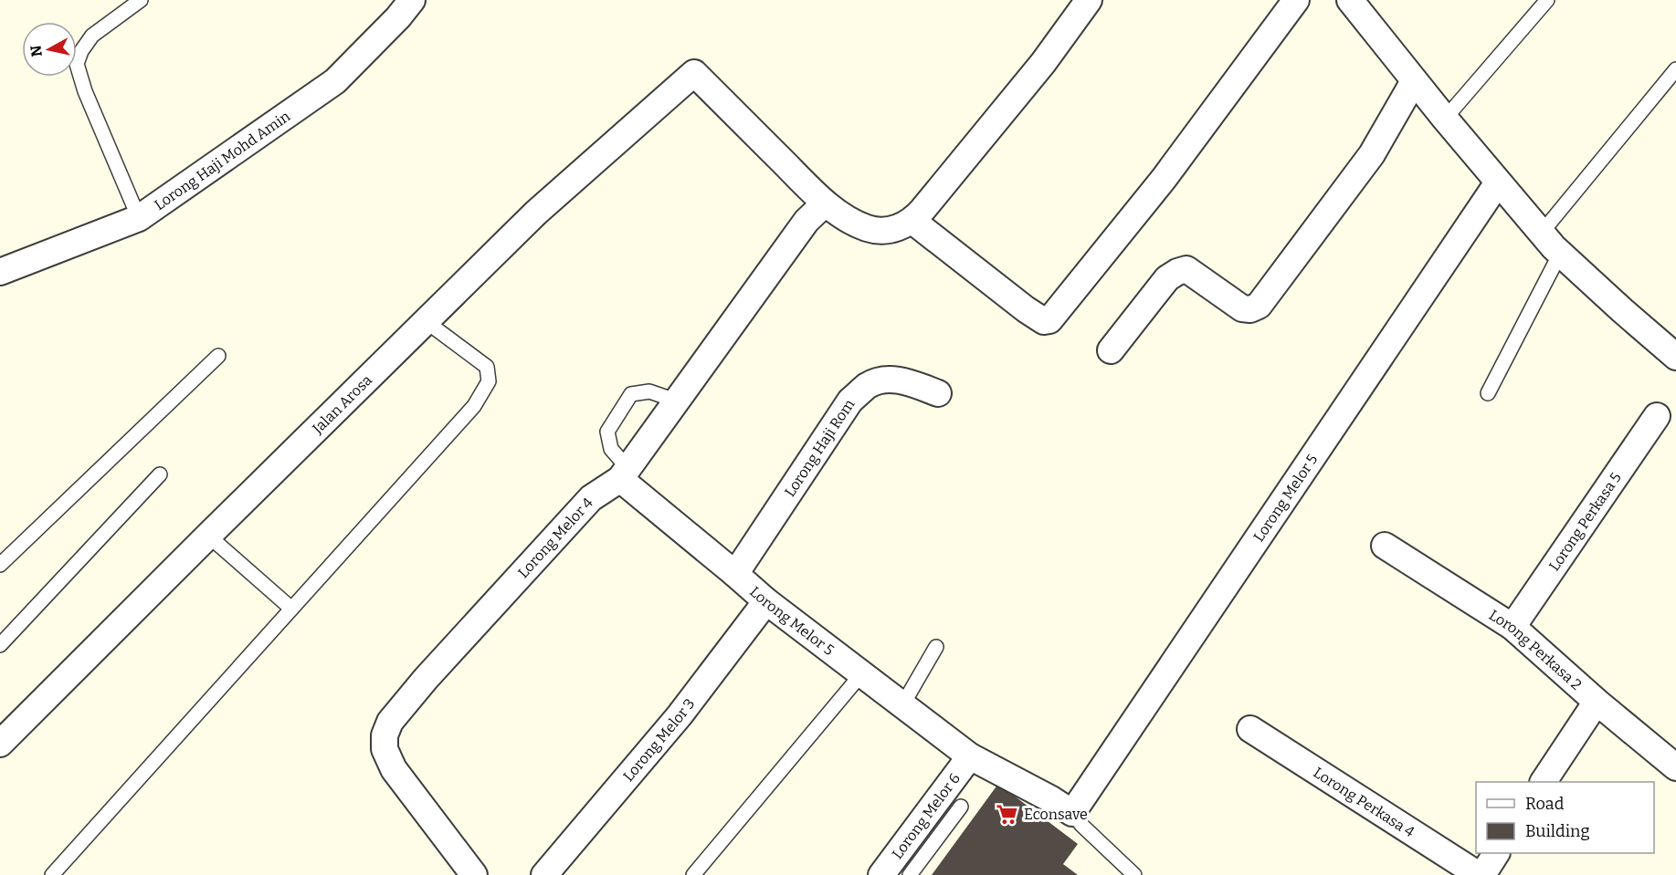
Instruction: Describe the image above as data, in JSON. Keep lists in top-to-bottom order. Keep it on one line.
{"streets":{"street":["Lorong Haji Mohd Amin","Jalan Arosa","Lorong Haji Rom","Lorong Melor 5","Lorong Perkasa 5","Lorong Melor 4","Lorong Perkasa 2","Lorong Melor 3","Lorong Perkasa 4","Lorong Melor 6"]},"crossings":[["Jalan Arosa","Lorong Melor 4"],["Lorong Haji Rom","Lorong Melor 5"],["Lorong Melor 5","Lorong Melor 4"],["Lorong Melor 5","Lorong Melor 3"],["Lorong Melor 5","Lorong Melor 6"],["Lorong Perkasa 5","Lorong Perkasa 2"]],"places":{"supermarket":["Econsave"]},"legend":["Road","Building"],"north":"left"}
